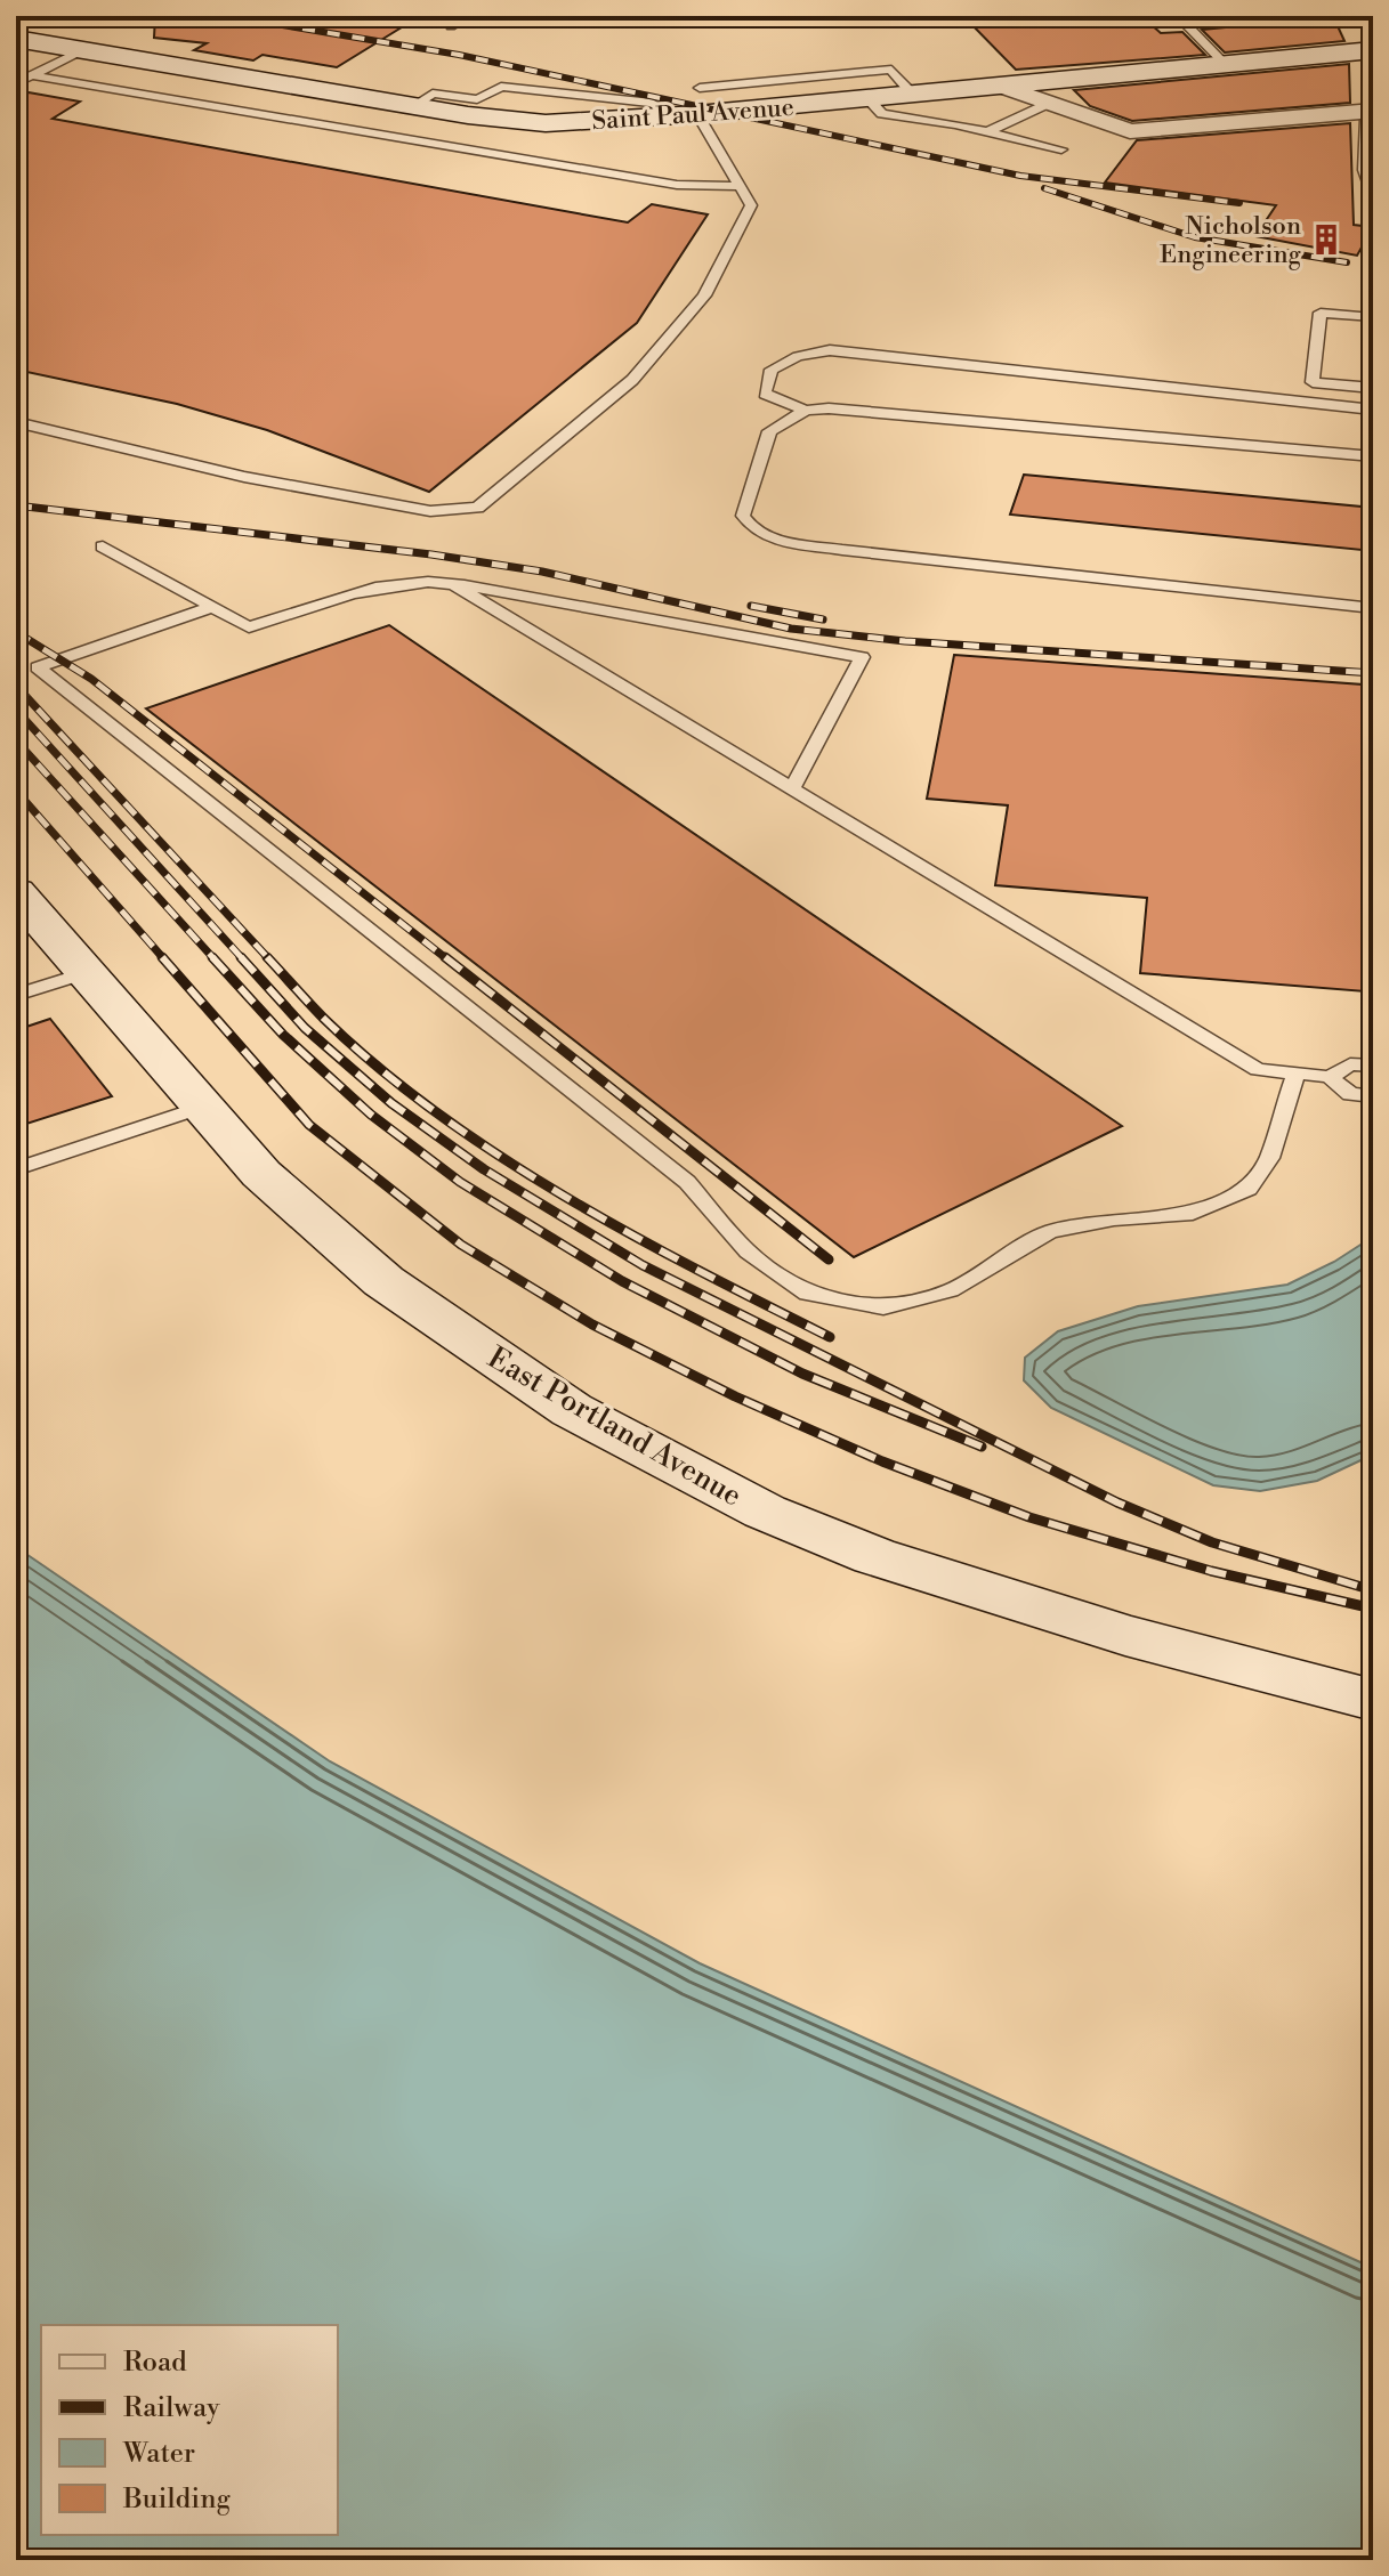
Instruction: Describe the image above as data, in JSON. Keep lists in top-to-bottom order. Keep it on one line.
{"streets":{"street":["Saint Paul Avenue","East Portland Avenue"]},"places":{"building":["Nicholson Engineering"]},"legend":["Road","Railway","Water","Building"]}
